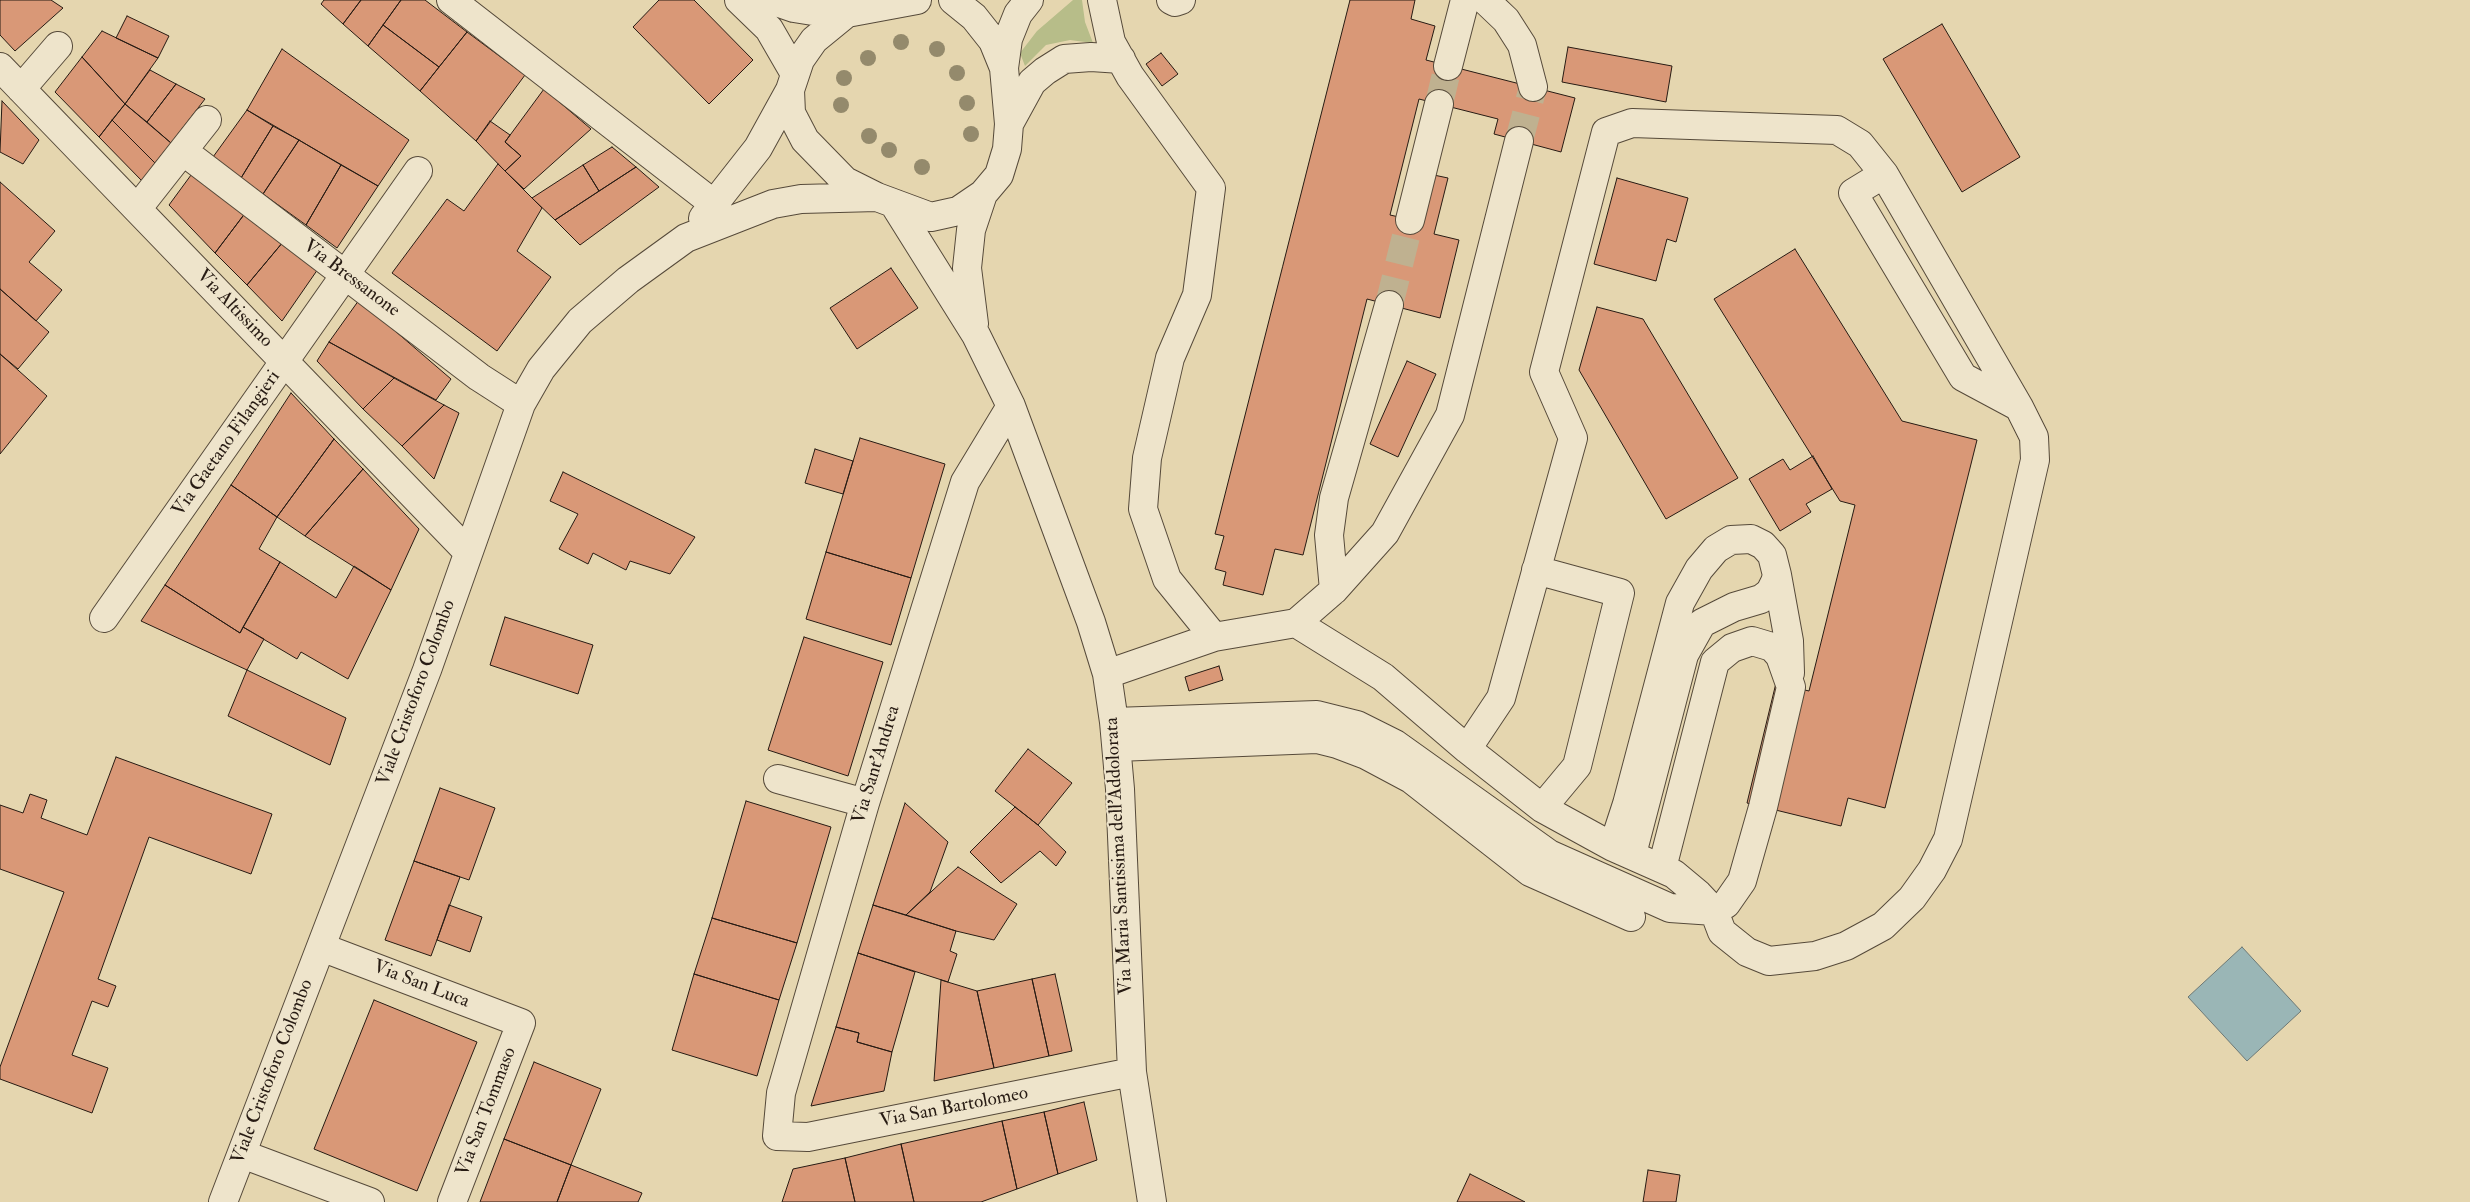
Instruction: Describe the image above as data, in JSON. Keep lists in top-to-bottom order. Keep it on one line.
{"streets":{"street":["Via Bressanone","Via Altissimo","Via Gaetano Filangieri","Viale Cristoforo Colombo","Via Sant'Andrea","Via Maria Santissima dell'Addolorata","Via San Luca","Via San Bartolomeo","Via San Tommaso"]},"crossings":[["Via Bressanone","Via Gaetano Filangieri"],["Via Bressanone","Viale Cristoforo Colombo"],["Via Altissimo","Via Gaetano Filangieri"],["Via Altissimo","Viale Cristoforo Colombo"],["Viale Cristoforo Colombo","Via San Luca"],["Via Sant'Andrea","Via Maria Santissima dell'Addolorata"],["Via Sant'Andrea","Via San Bartolomeo"],["Via Maria Santissima dell'Addolorata","Via San Bartolomeo"],["Via San Luca","Via San Tommaso"]]}
